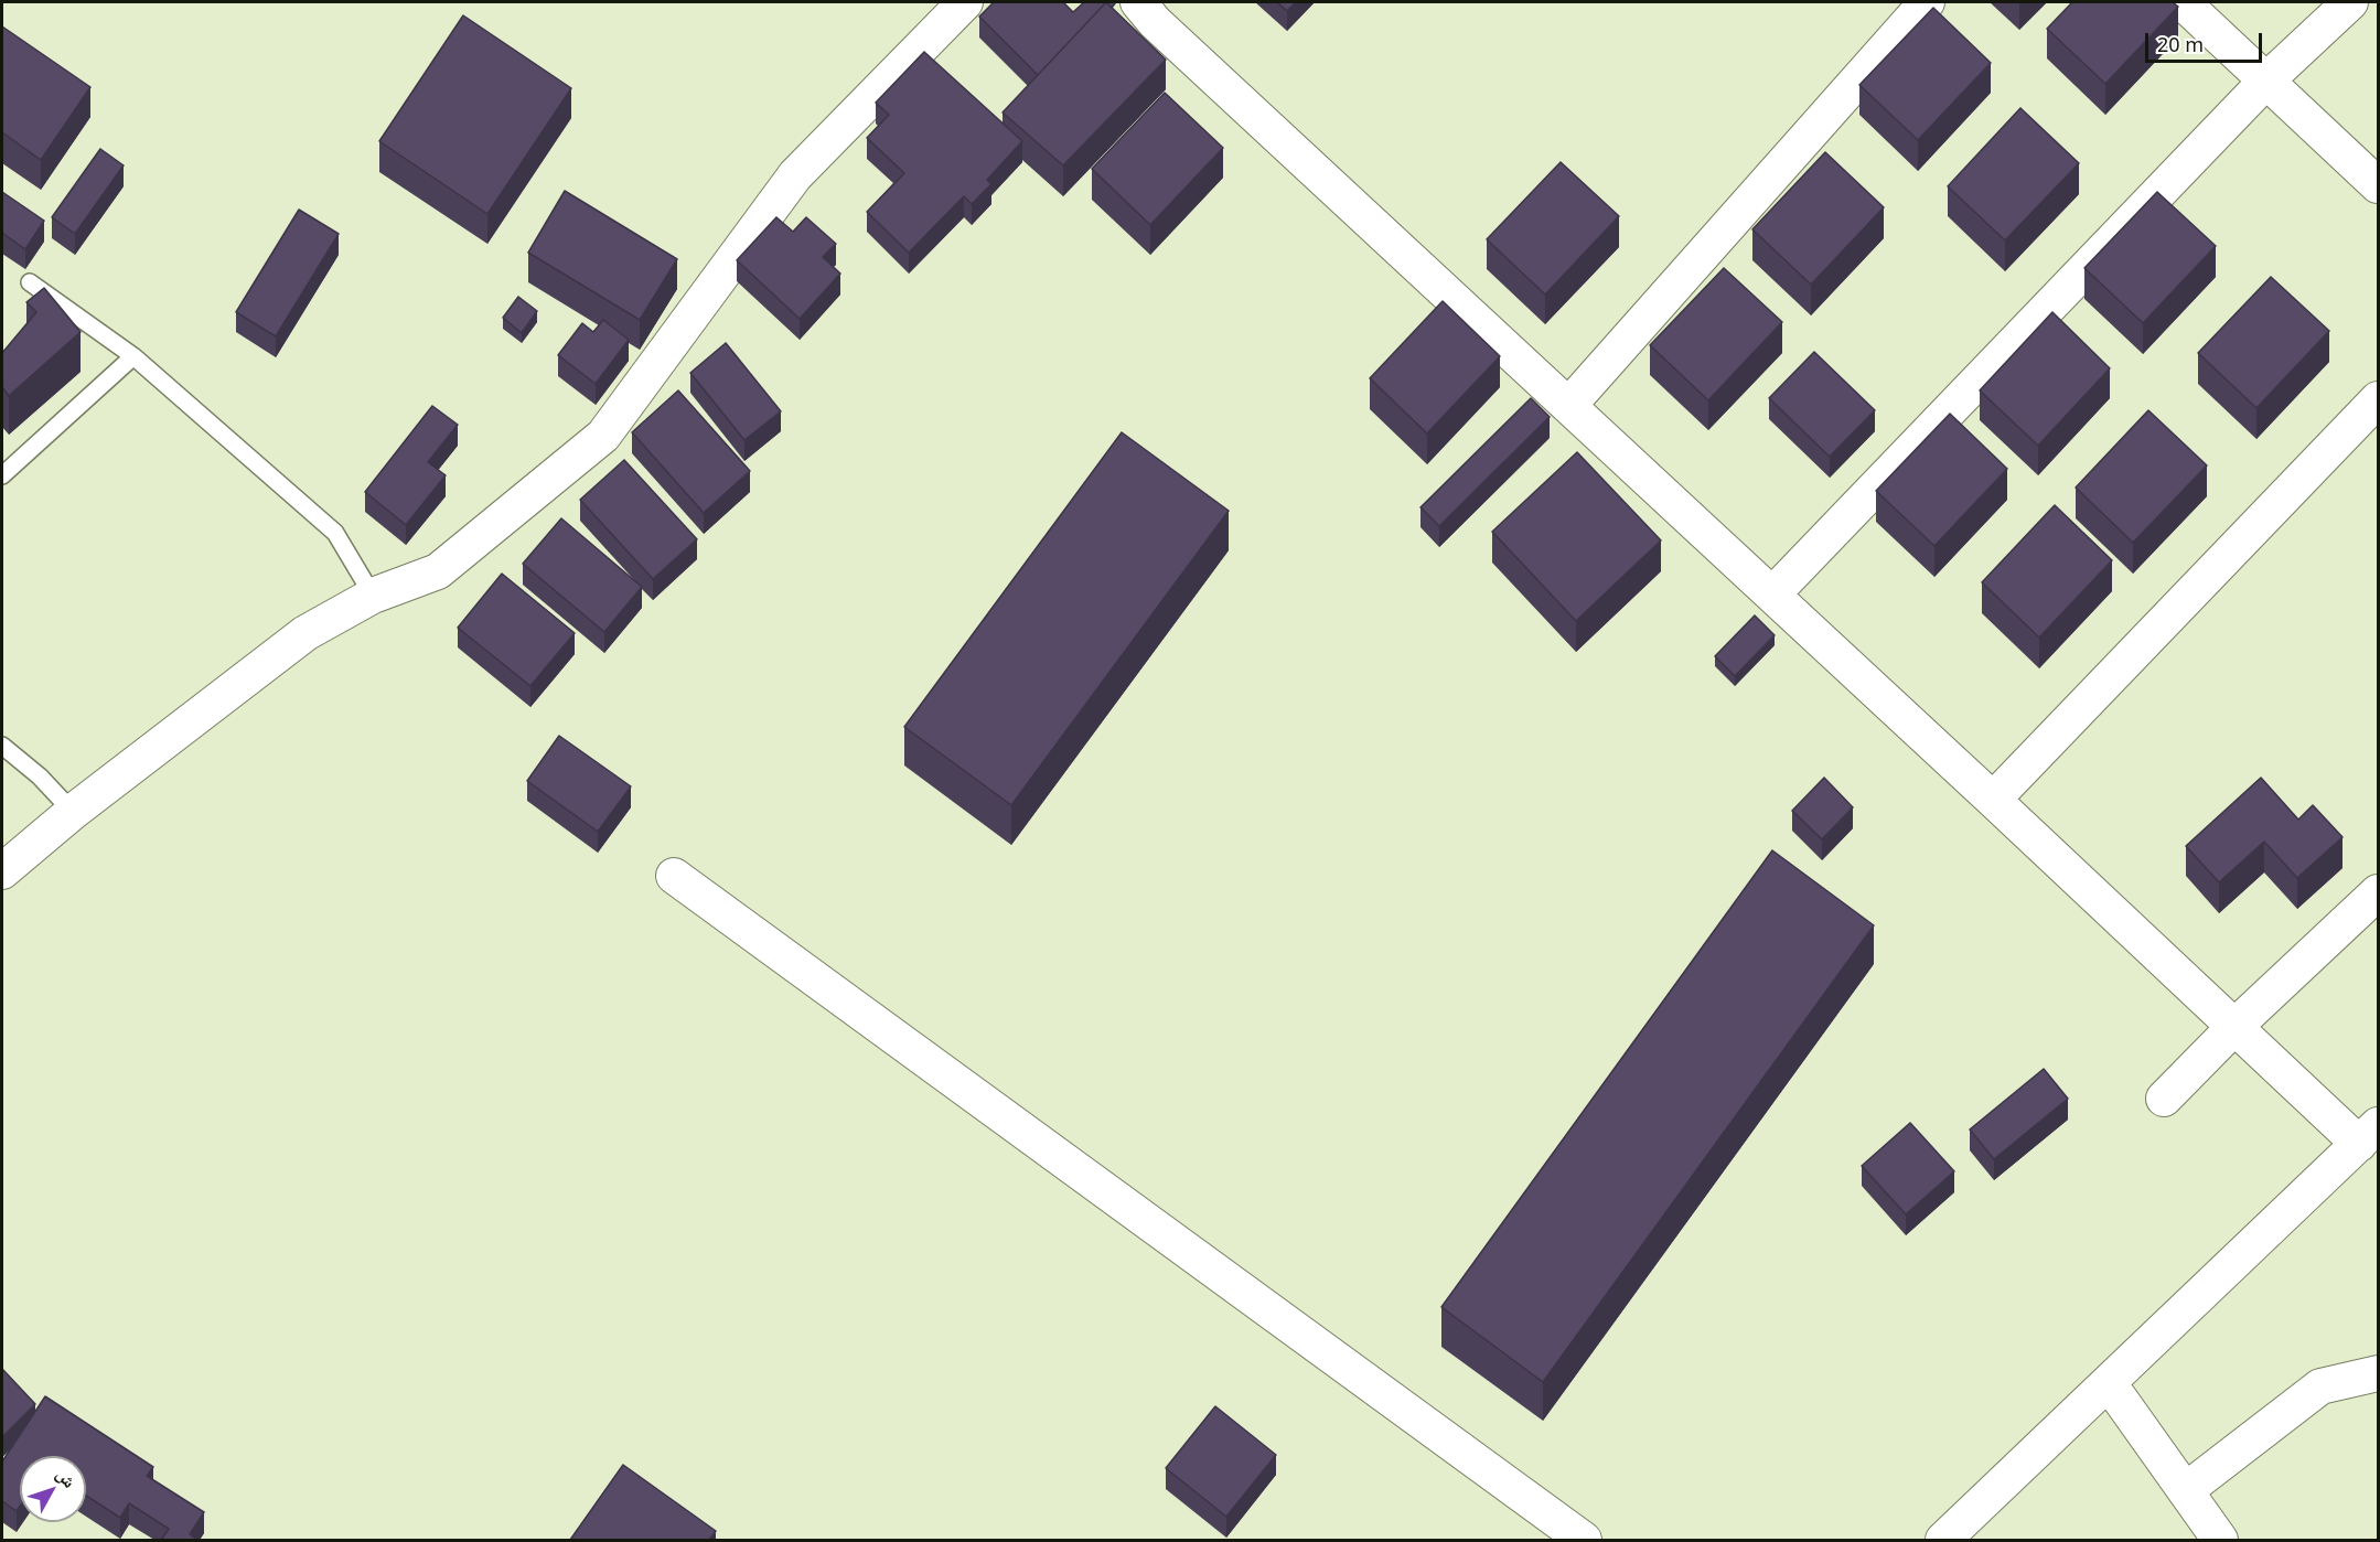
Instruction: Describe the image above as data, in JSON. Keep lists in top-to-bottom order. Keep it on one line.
{"scale_bar":"20 m","north":"top right"}
